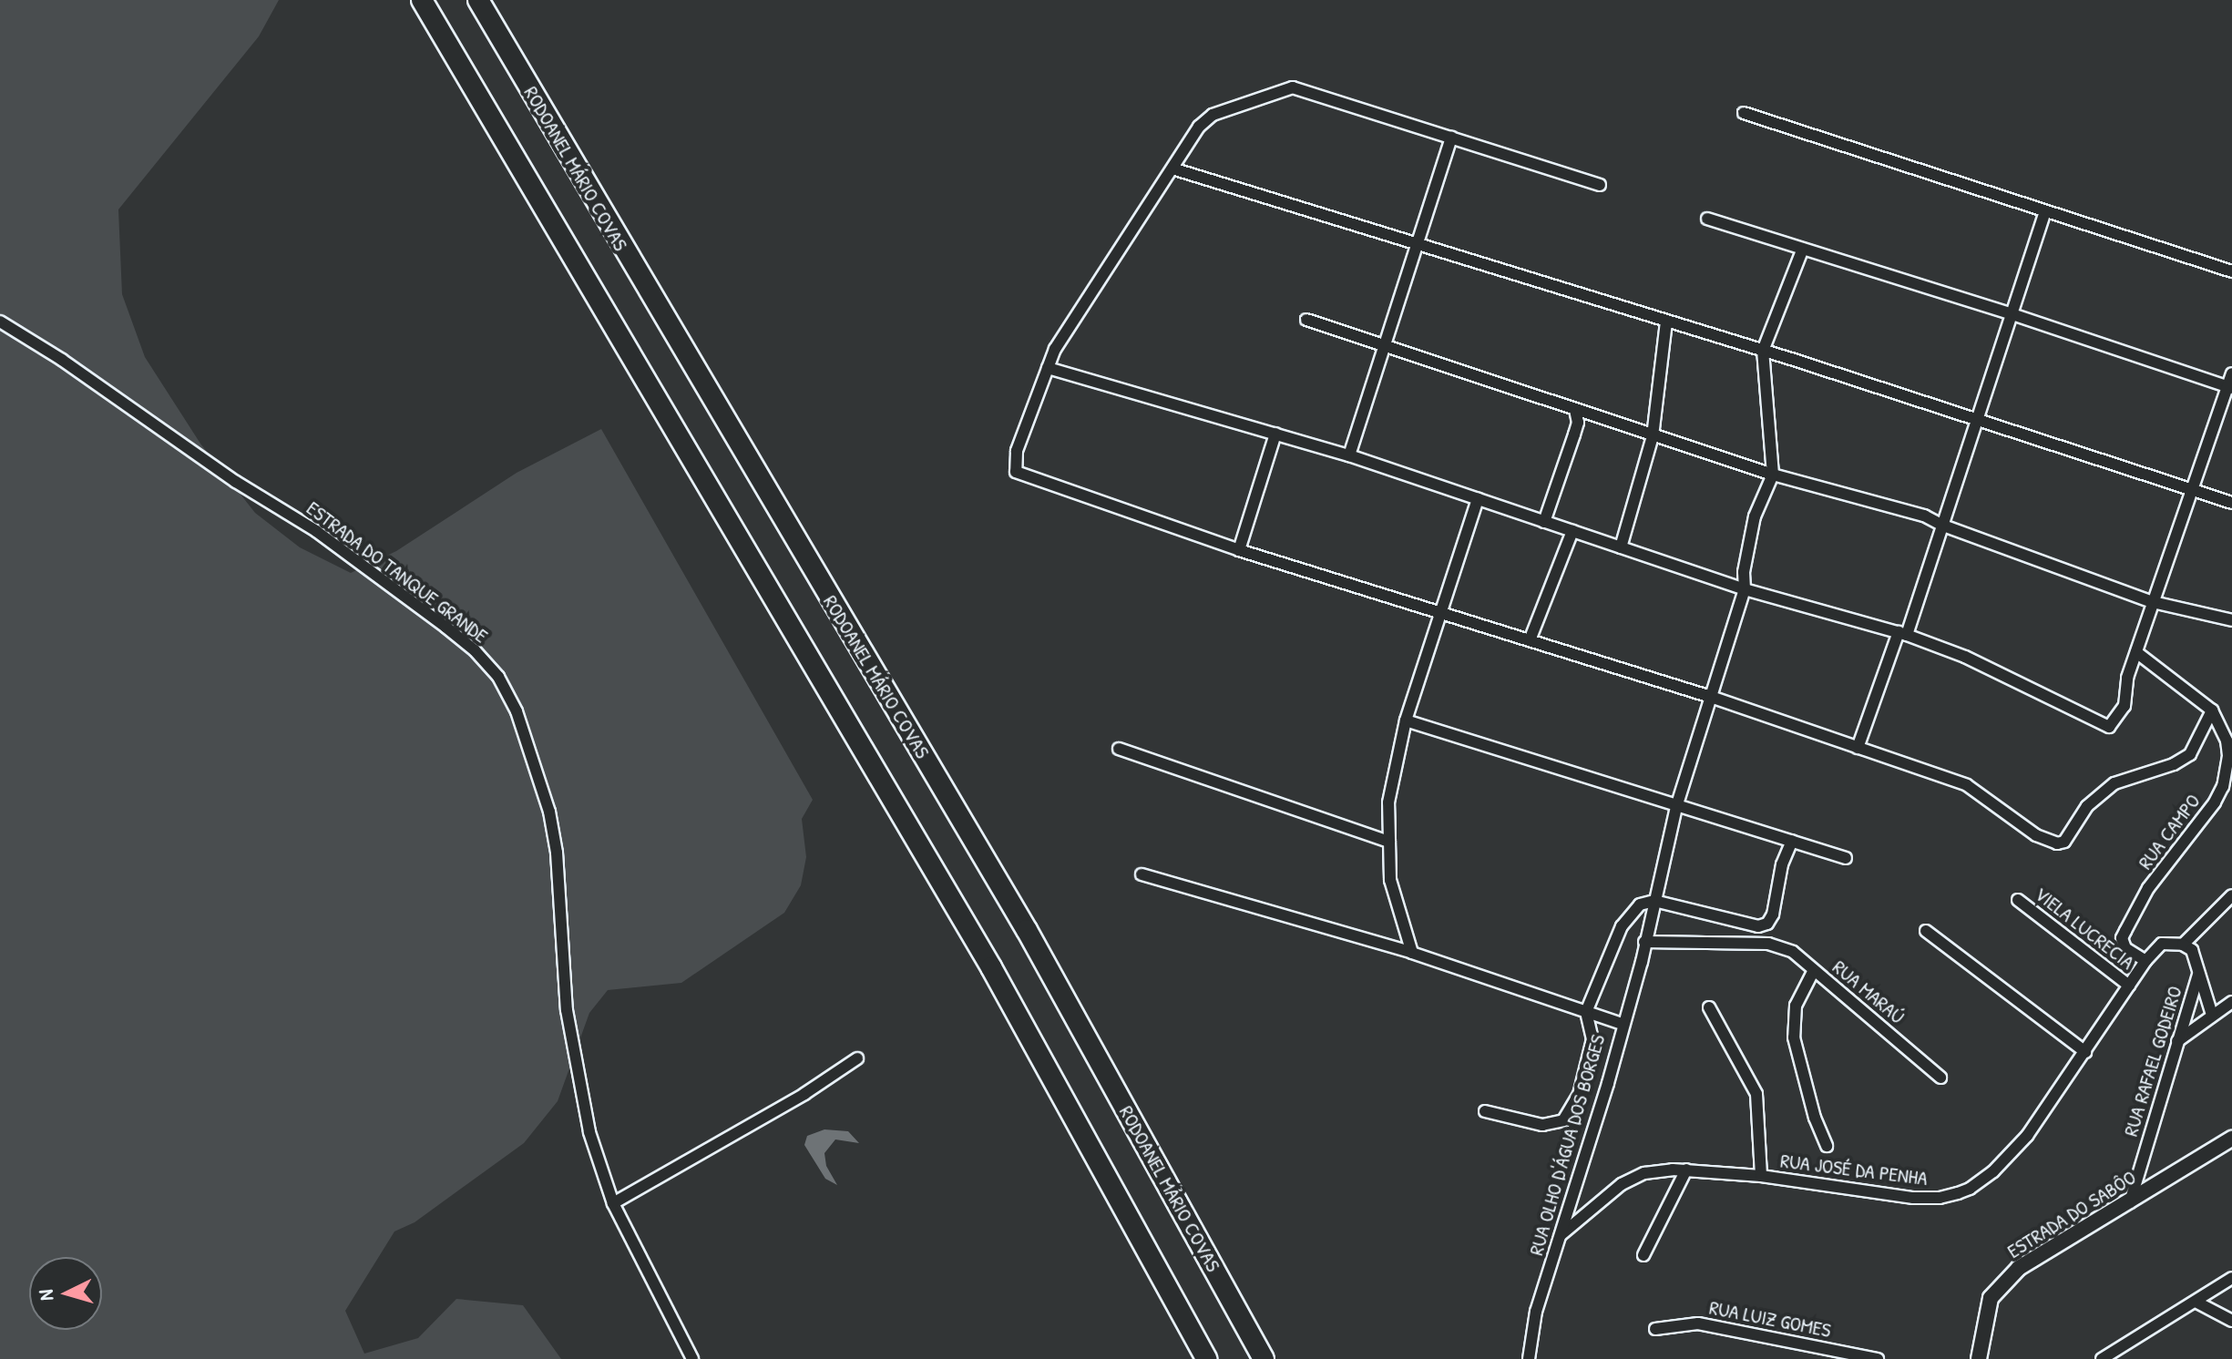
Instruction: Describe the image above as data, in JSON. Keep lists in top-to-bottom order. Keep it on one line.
{"streets":{"highway":["RODOANEL MÁRIO COVAS"],"street":["ESTRADA DO TANQUE GRANDE","RUA CAMPO","VIELA LUCRECIA","RUA MARAÚ","RUA RAFAEL GODEIRO","RUA OLHO D'ÁGUA DOS BORGES","RUA JOSÉ DA PENHA","ESTRADA DO SABÔO","RUA LUIZ GOMES"]},"crossings":[["RUA CAMPO","RUA JOSÉ DA PENHA"],["VIELA LUCRECIA","RUA JOSÉ DA PENHA"],["RUA MARAÚ","RUA OLHO D'ÁGUA DOS BORGES"],["RUA RAFAEL GODEIRO","ESTRADA DO SABÔO"],["RUA OLHO D'ÁGUA DOS BORGES","RUA JOSÉ DA PENHA"]],"north":"left"}
